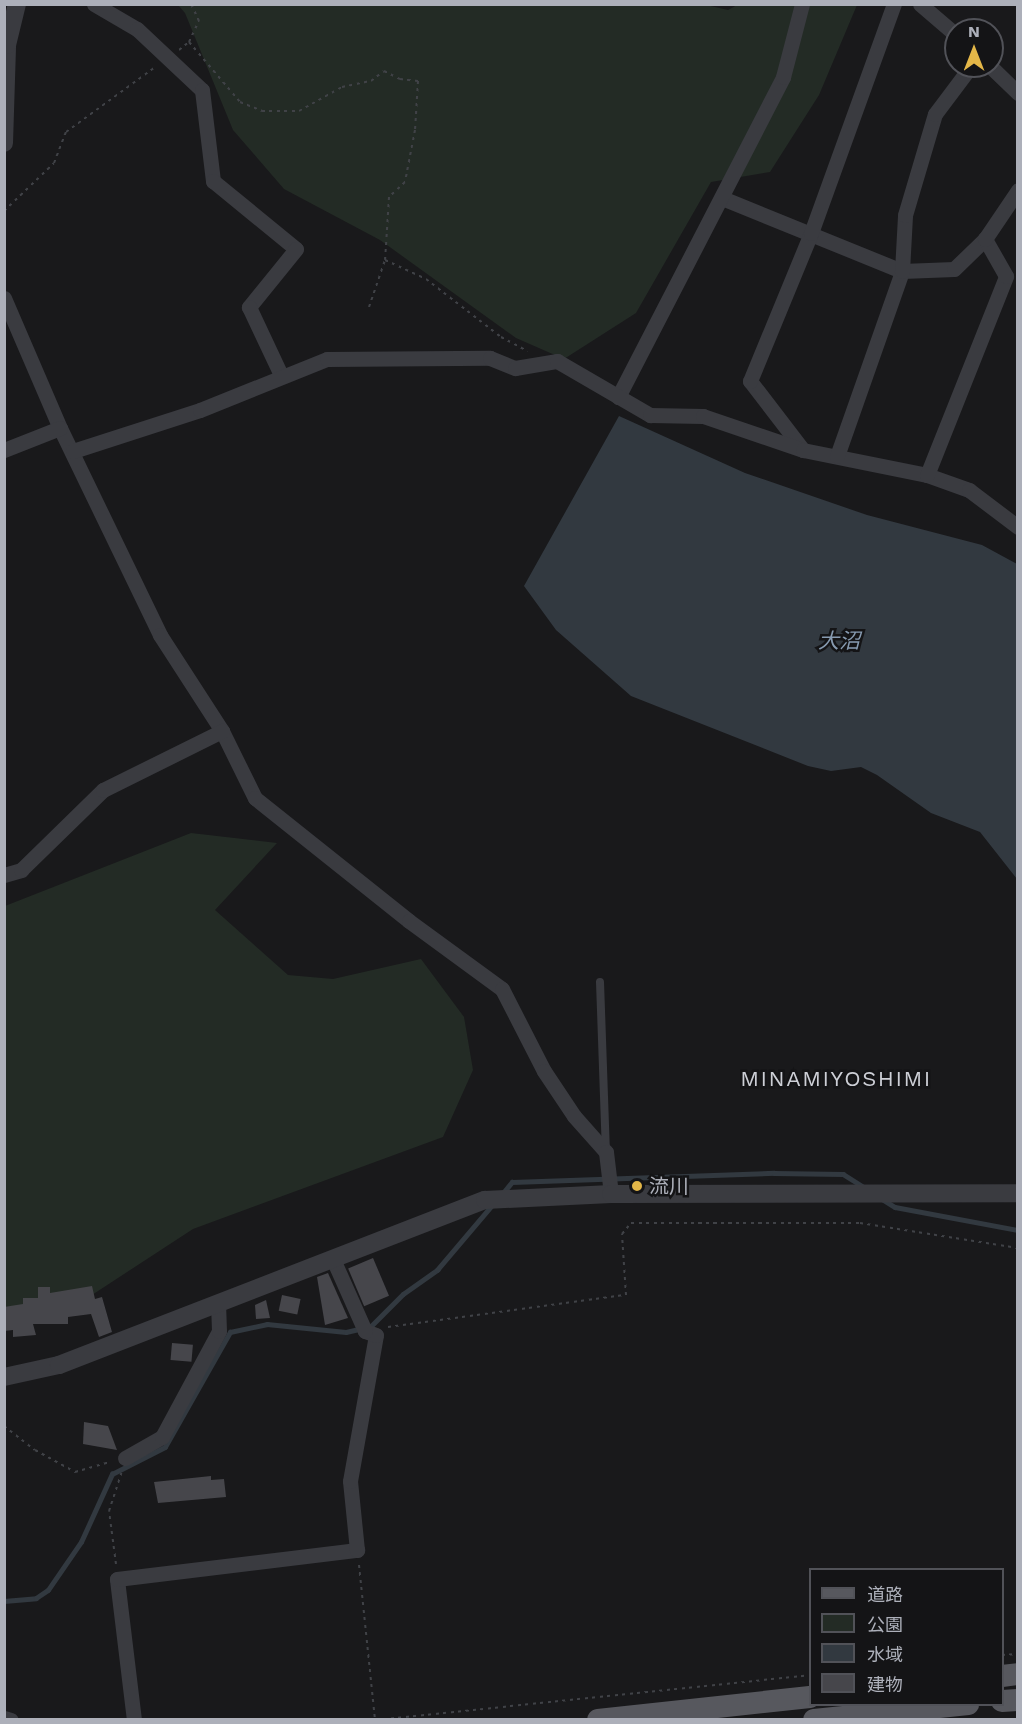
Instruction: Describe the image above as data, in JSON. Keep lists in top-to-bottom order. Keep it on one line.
{"districts":["MINAMIYOSHIMI"],"water":["大沼"],"places":["流川"],"legend":["道路","公園","水域","建物"],"north":"top"}
